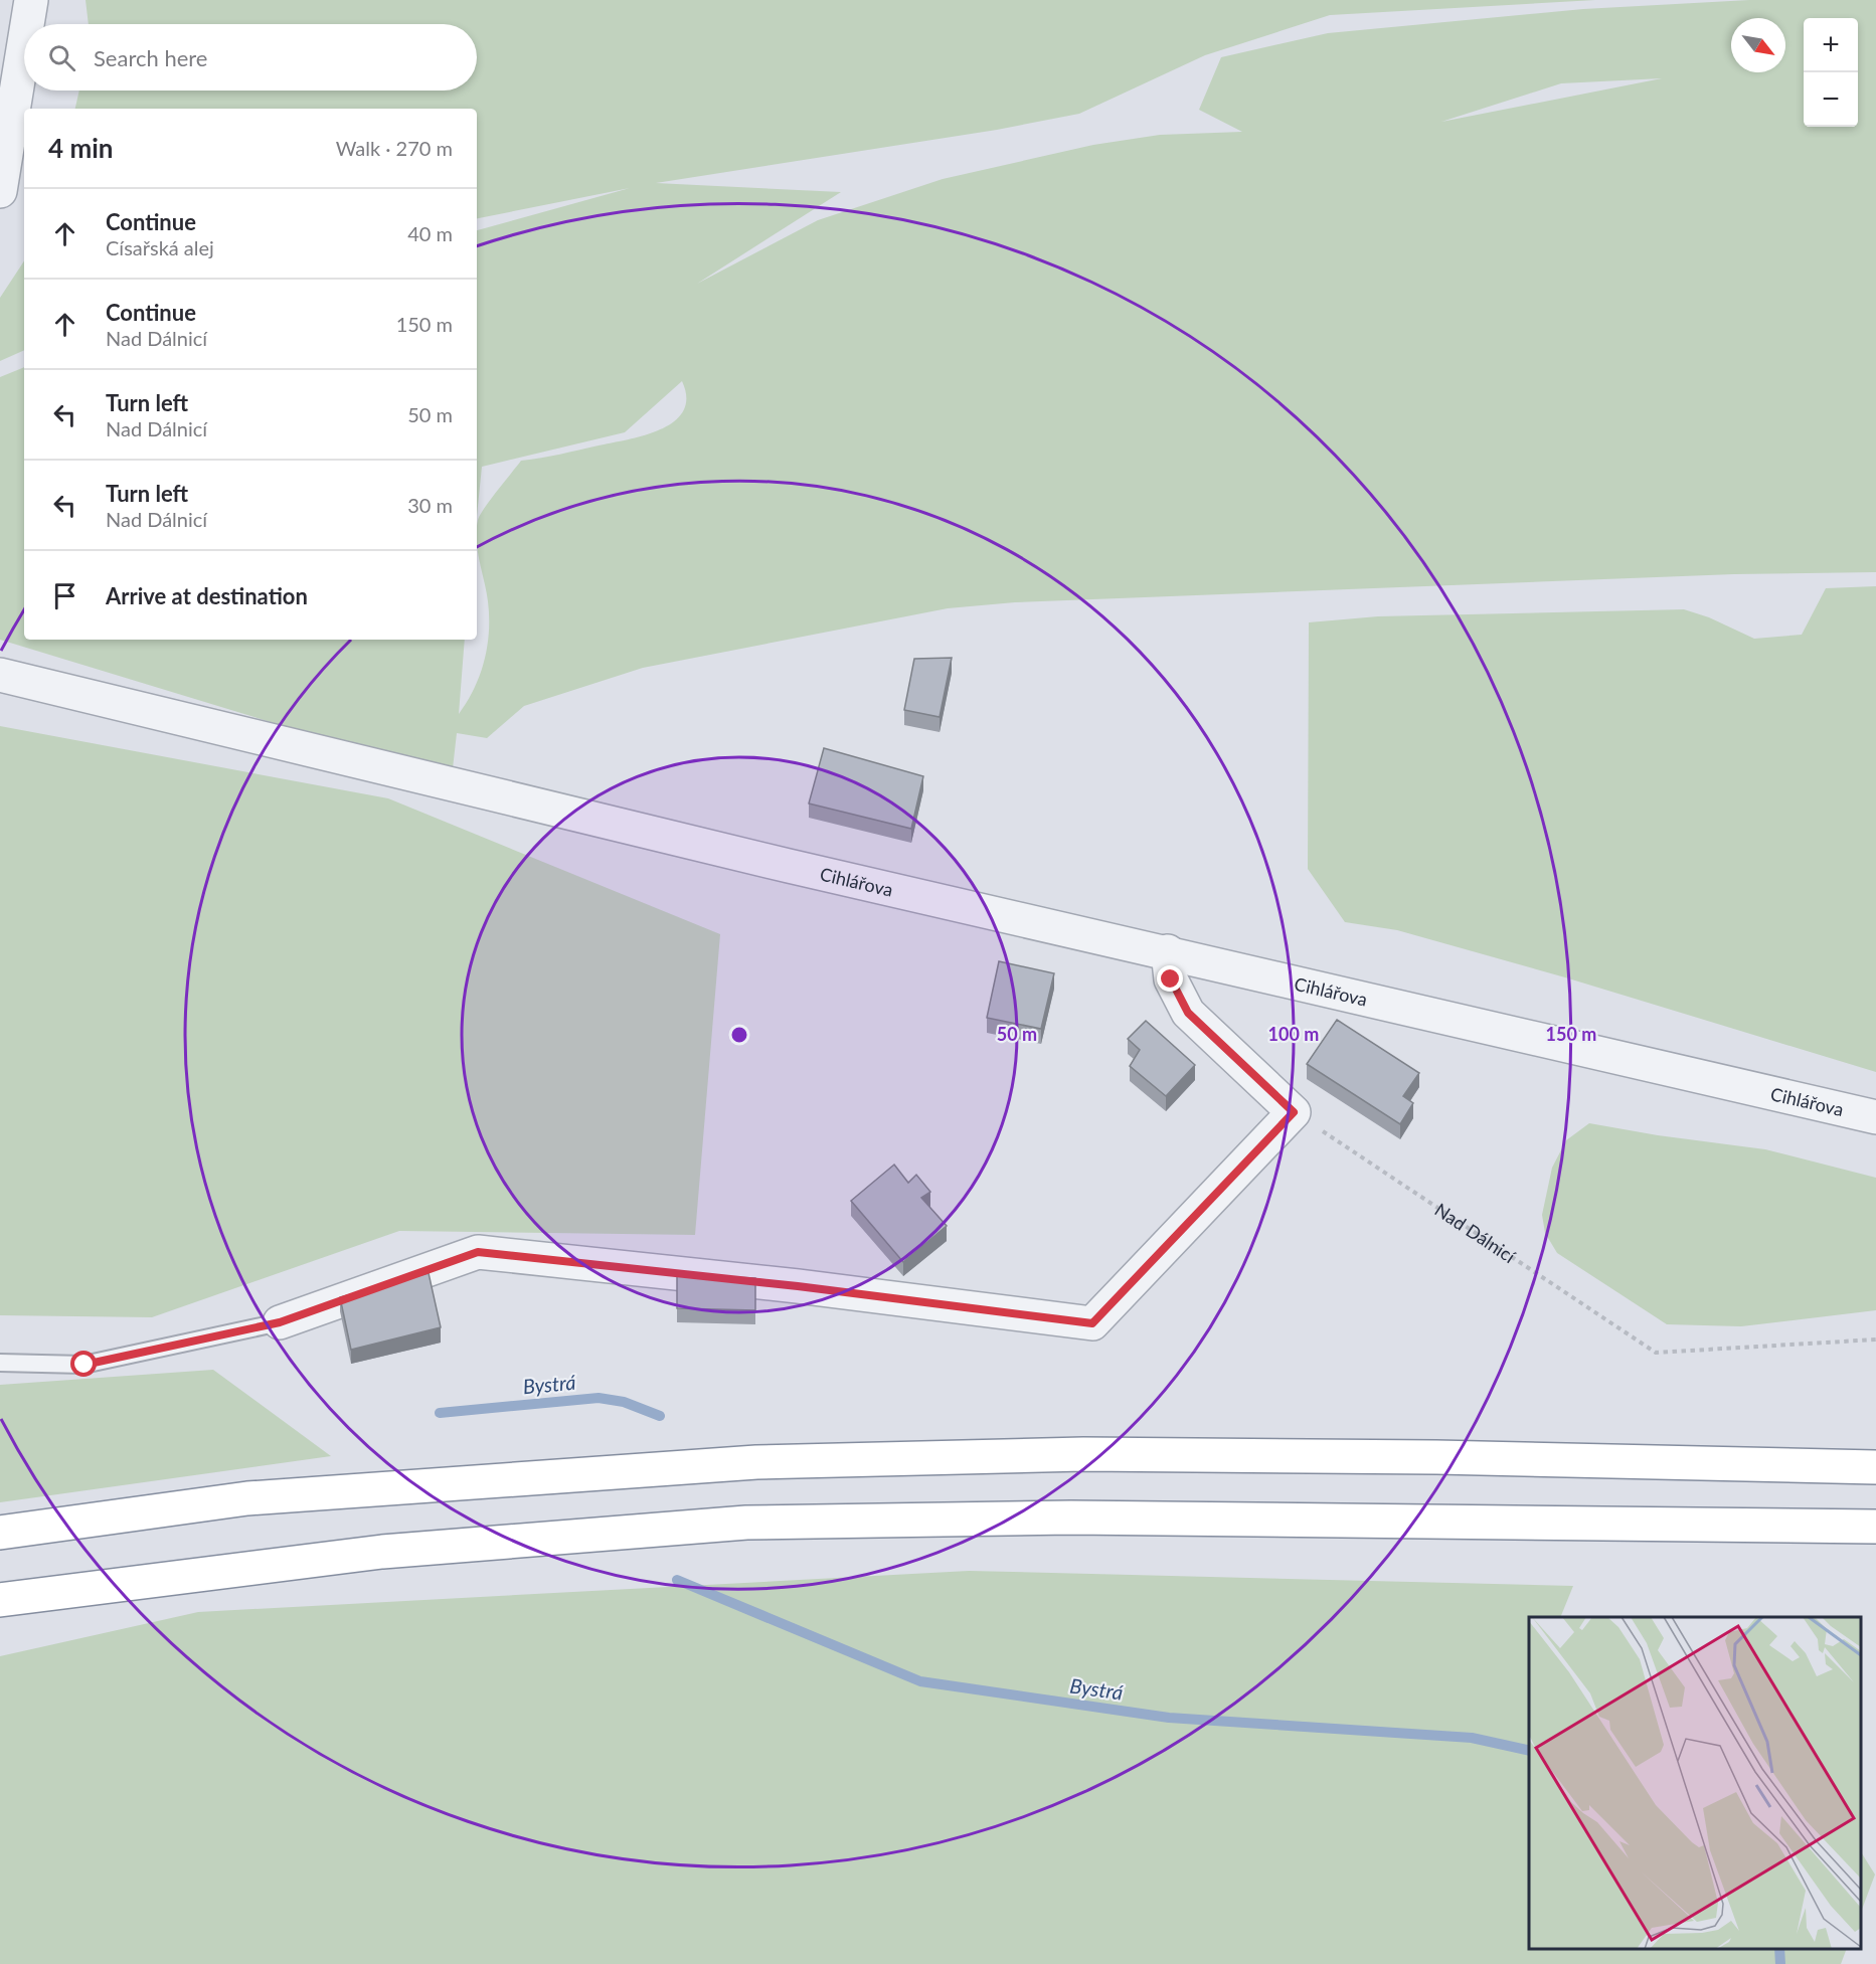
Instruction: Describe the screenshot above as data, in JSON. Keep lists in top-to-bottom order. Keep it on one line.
{"streets":{"street":["Cihlářova"],"path":["Nad Dálnicí"]},"water":["Bystrá"],"north":"bottom right","page":{"map_buttons":["+","−"],"search":"Search here","heading":["4 min","Walk · 270 m"],"list":[["Continue","Císařská alej","40 m"],["Continue","Nad Dálnicí","150 m"],["Turn left","Nad Dálnicí","50 m"],["Turn left","Nad Dálnicí","30 m"],"Arrive at destination"]},"rings":["50 m","100 m","150 m"]}
